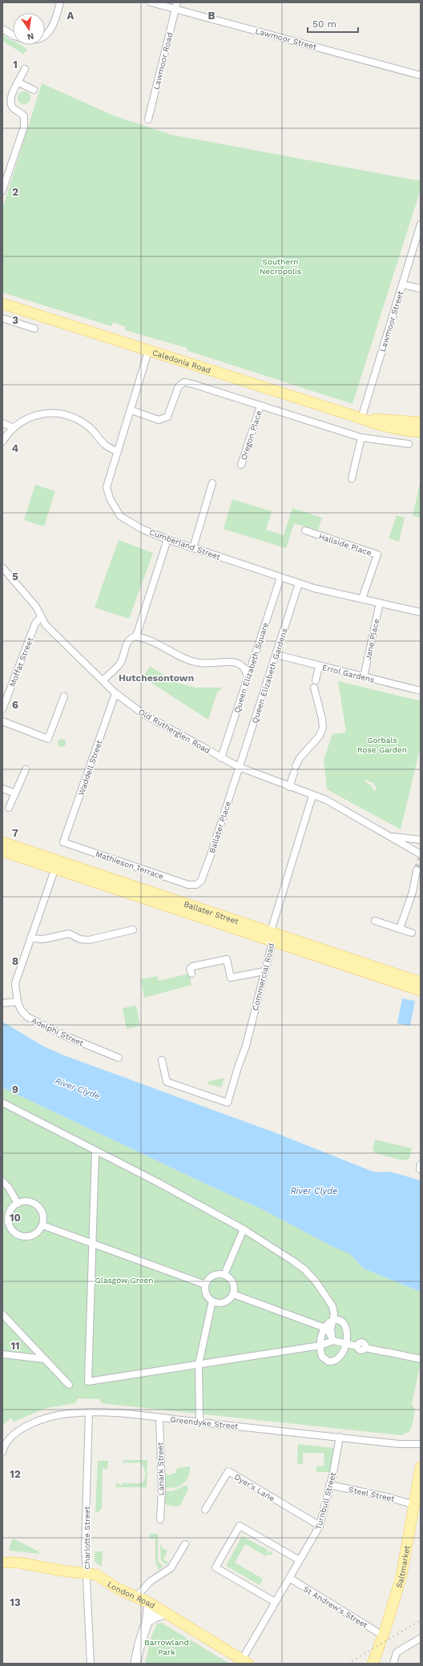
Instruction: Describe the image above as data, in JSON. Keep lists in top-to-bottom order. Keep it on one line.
{"streets":{"main road":["Caledonia Road","Ballater Street","Saltmarket","London Road"],"street":["Lawmoor Street","Lawmoor Road","Oregon Place","Cumberland Street","Hallside Place","Jane Place","Moffat Street","Queen Elizabeth Square","Errol Gardens","Queen Elizabeth Gardens","Old Rutherglen Road","Waddell Street","Ballater Place","Mathieson Terrace","Commercial Road","Adelphi Street","Greendyke Street","Lanark Street","Dyer's Lane","Steel Street","Turnbull Street","Charlotte Street","St Andrew's Street"]},"crossings":[["Lawmoor Street","Lawmoor Road"],["Lawmoor Street","Caledonia Road"],["Caledonia Road","Cumberland Street"],["Cumberland Street","Hallside Place"],["Cumberland Street","Jane Place"],["Cumberland Street","Queen Elizabeth Square"],["Cumberland Street","Queen Elizabeth Gardens"],["Jane Place","Errol Gardens"],["Moffat Street","Old Rutherglen Road"],["Queen Elizabeth Square","Old Rutherglen Road"],["Errol Gardens","Queen Elizabeth Gardens"],["Queen Elizabeth Gardens","Old Rutherglen Road"],["Queen Elizabeth Gardens","Ballater Place"],["Old Rutherglen Road","Waddell Street"],["Old Rutherglen Road","Ballater Place"],["Old Rutherglen Road","Commercial Road"],["Waddell Street","Mathieson Terrace"],["Ballater Place","Mathieson Terrace"],["Ballater Street","Commercial Road"],["Greendyke Street","Lanark Street"],["Greendyke Street","Turnbull Street"],["Greendyke Street","Charlotte Street"],["Dyer's Lane","Turnbull Street"],["Steel Street","Turnbull Street"],["Steel Street","Saltmarket"],["Turnbull Street","London Road"],["Turnbull Street","St Andrew's Street"],["Charlotte Street","London Road"],["Saltmarket","St Andrew's Street"]],"districts":["Hutchesontown"],"water":["River Clyde"],"parks":["Southern Necropolis","Gorbals Rose Garden","Glasgow Green","Barrowland Park"],"scale_bar":"50 m","north":"bottom","grid":{"columns":["A","B"],"rows":["1","2","3","4","5","6","7","8","9","10","11","12","13"]}}
